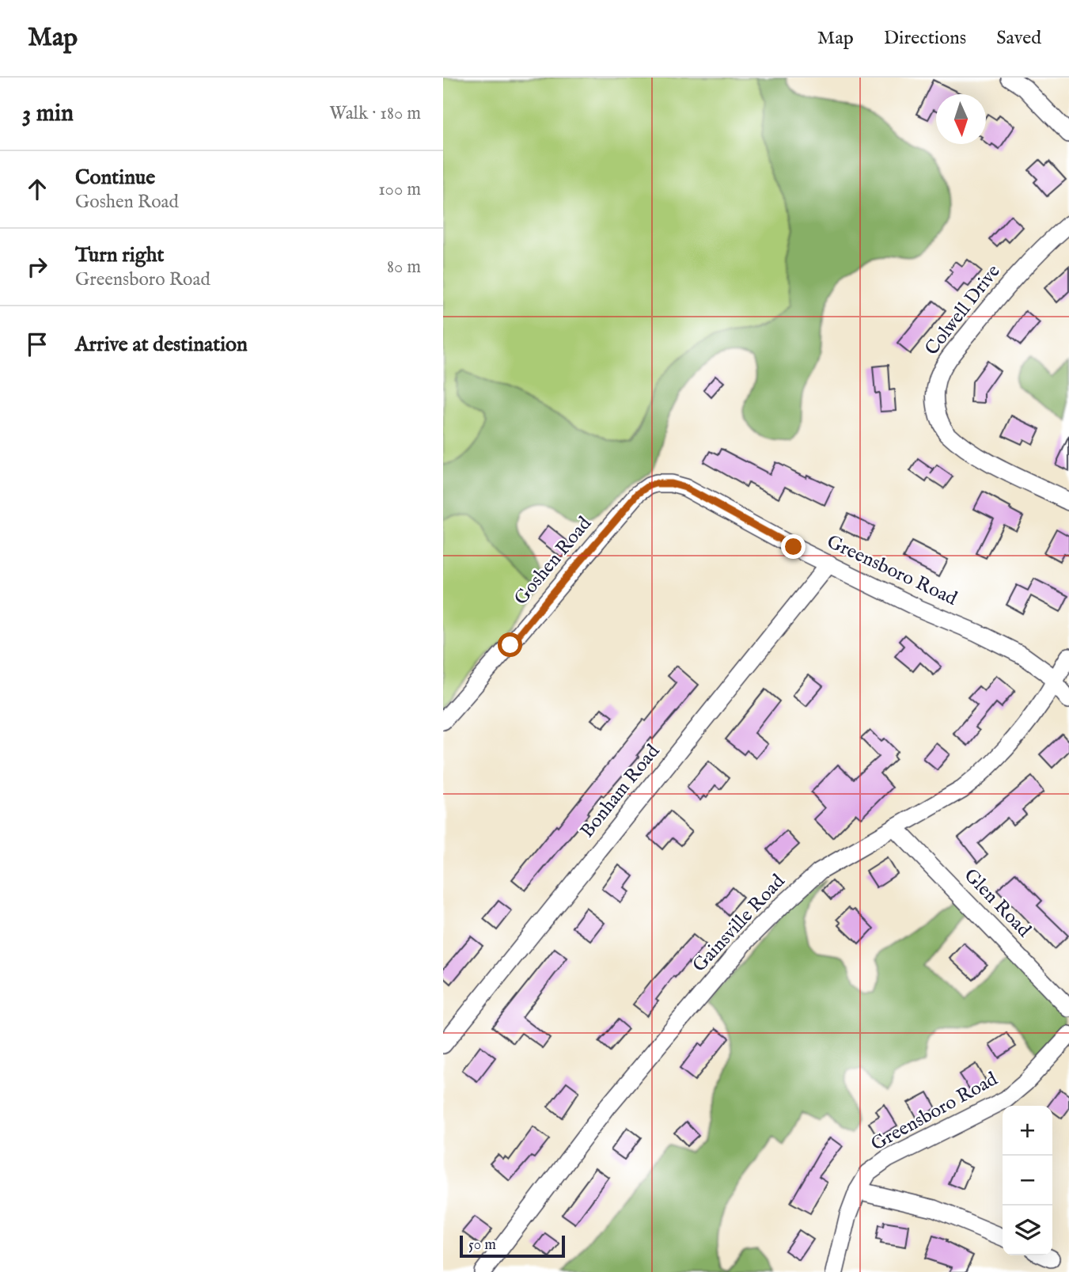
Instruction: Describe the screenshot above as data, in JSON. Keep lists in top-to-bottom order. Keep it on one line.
{"streets":{"street":["Colwell Drive","Goshen Road","Greensboro Road","Bonham Road","Glen Road","Gainsville Road"]},"crossings":[["Goshen Road","Greensboro Road"],["Greensboro Road","Bonham Road"],["Greensboro Road","Gainsville Road"],["Glen Road","Gainsville Road"]],"scale_bar":"50 m","north":"bottom","page":{"header":"Map","nav":["Map","Directions","Saved"],"heading":["3 min","Walk · 180 m"],"list":[["Continue","Goshen Road","100 m"],["Turn right","Greensboro Road","80 m"],"Arrive at destination"],"map_buttons":["+","−"],"scale":"50 m"}}
